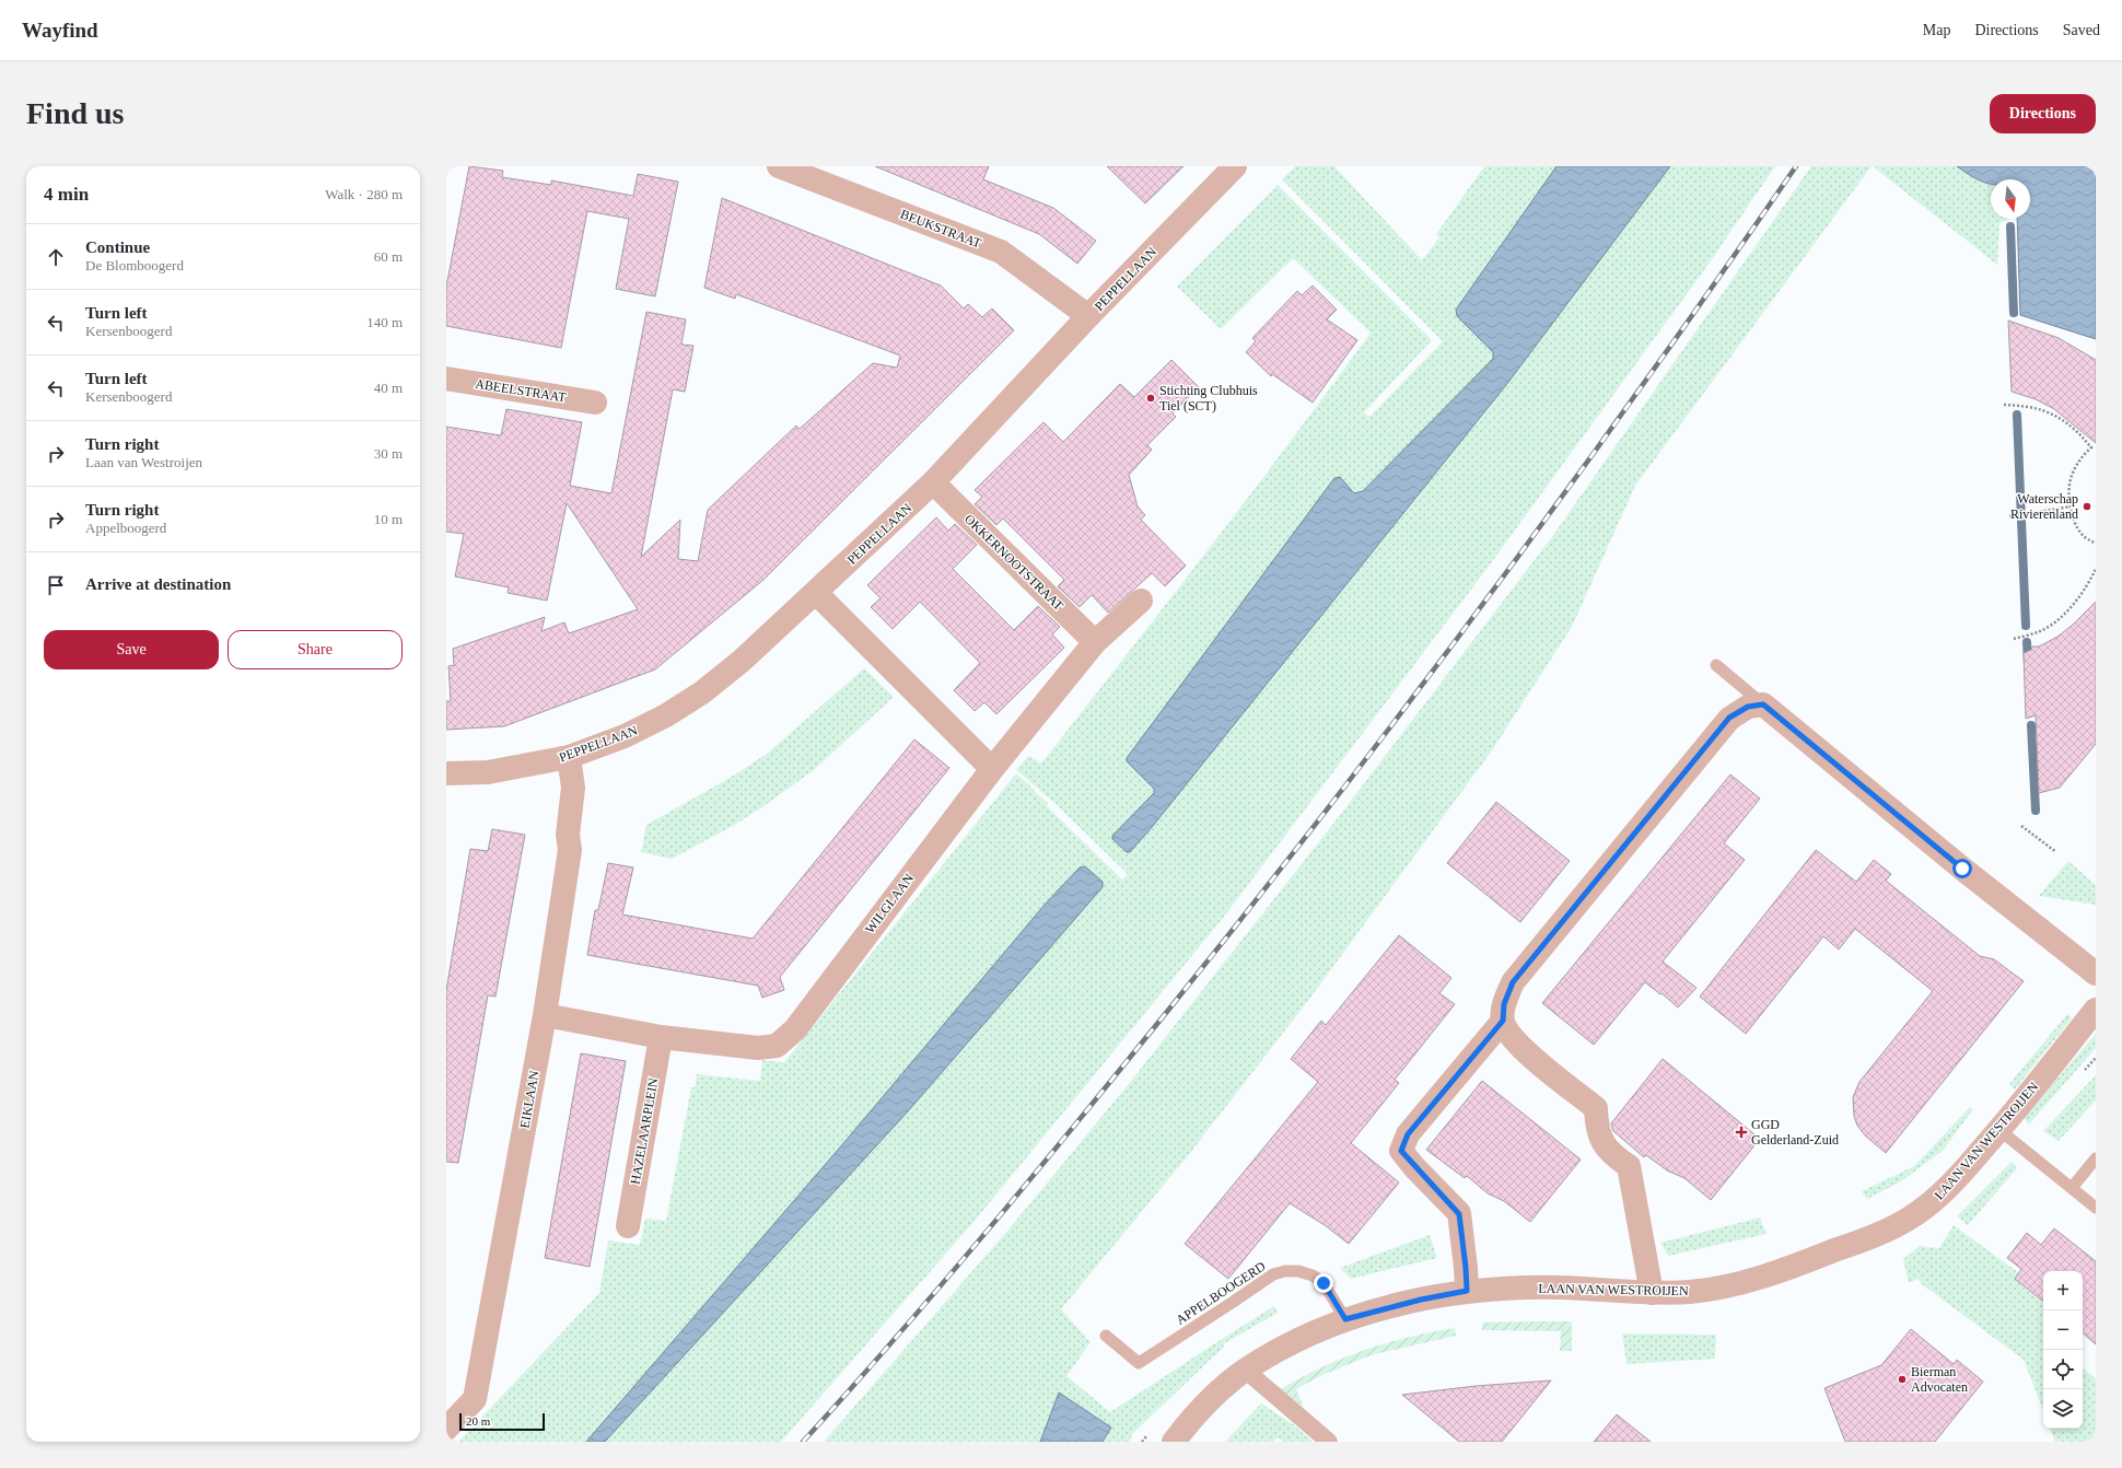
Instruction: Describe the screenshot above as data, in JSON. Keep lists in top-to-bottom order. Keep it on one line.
{"streets":{"street":["BEUKSTRAAT","PEPPELLAAN","ABEELSTRAAT","OKKERNOOTSTRAAT","WILGLAAN","EIKLAAN","HAZELAARPLEIN","LAAN VAN WESTROIJEN"],"lane":["APPELBOOGERD"]},"crossings":[["BEUKSTRAAT","PEPPELLAAN"],["PEPPELLAAN","OKKERNOOTSTRAAT"],["PEPPELLAAN","EIKLAAN"],["WILGLAAN","EIKLAAN"],["WILGLAAN","HAZELAARPLEIN"],["LAAN VAN WESTROIJEN","APPELBOOGERD"]],"places":{"other":["Stichting Clubhuis Tiel (SCT)","Waterschap Rivierenland","Bierman Advocaten"],"health":["GGD Gelderland-Zuid"]},"scale_bar":"20 m","north":"bottom","page":{"header":"Wayfind","nav":["Map","Directions","Saved"],"buttons":["Directions",["Save","Share"]],"title":"Find us","heading":["4 min","Walk · 280 m"],"list":[["Continue","De Blomboogerd","60 m"],["Turn left","Kersenboogerd","140 m"],["Turn left","Kersenboogerd","40 m"],["Turn right","Laan van Westroijen","30 m"],["Turn right","Appelboogerd","10 m"],"Arrive at destination"],"map_buttons":["+","−"],"scale":"20 m"}}
